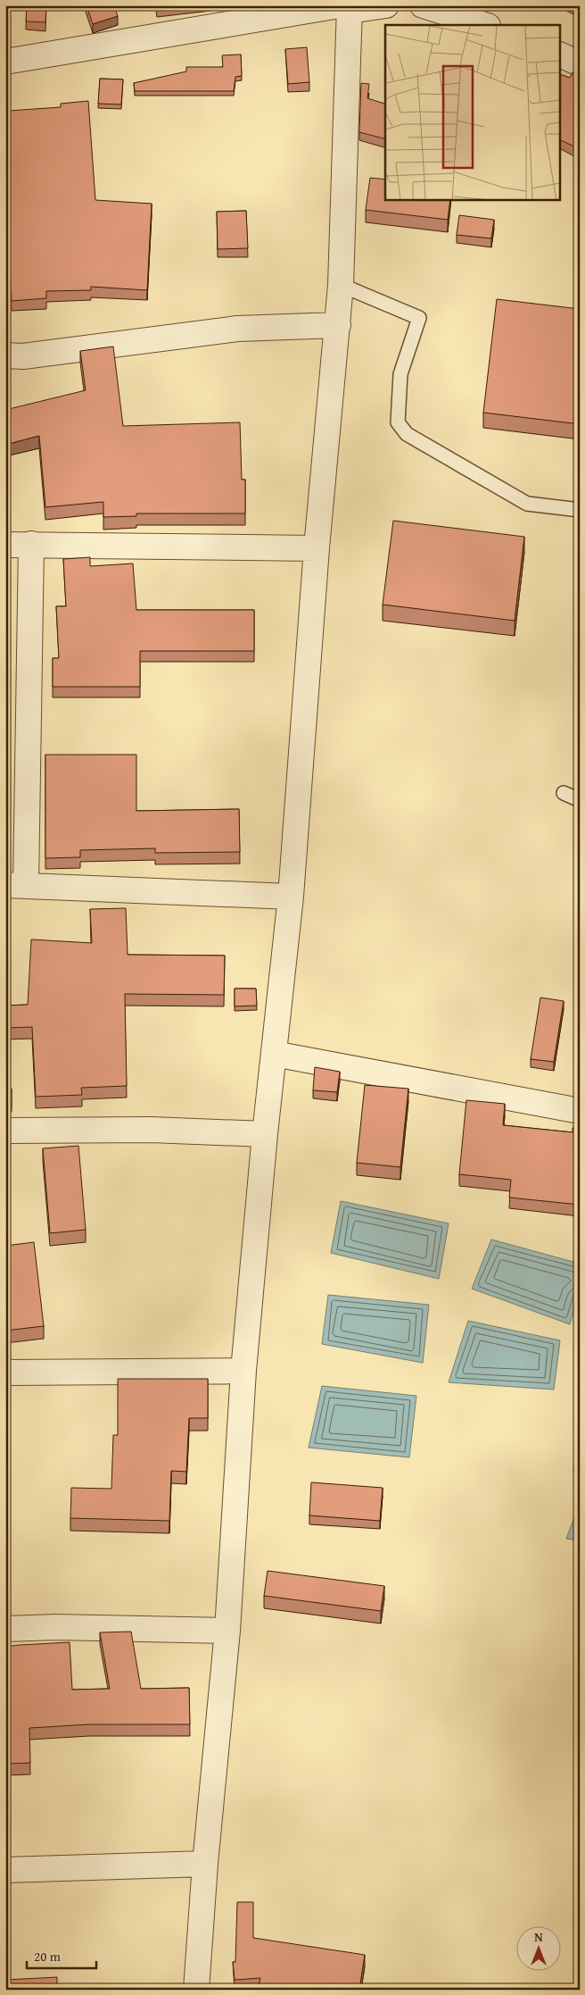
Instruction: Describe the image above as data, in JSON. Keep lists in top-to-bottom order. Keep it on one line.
{"scale_bar":"20 m","north":"top"}
